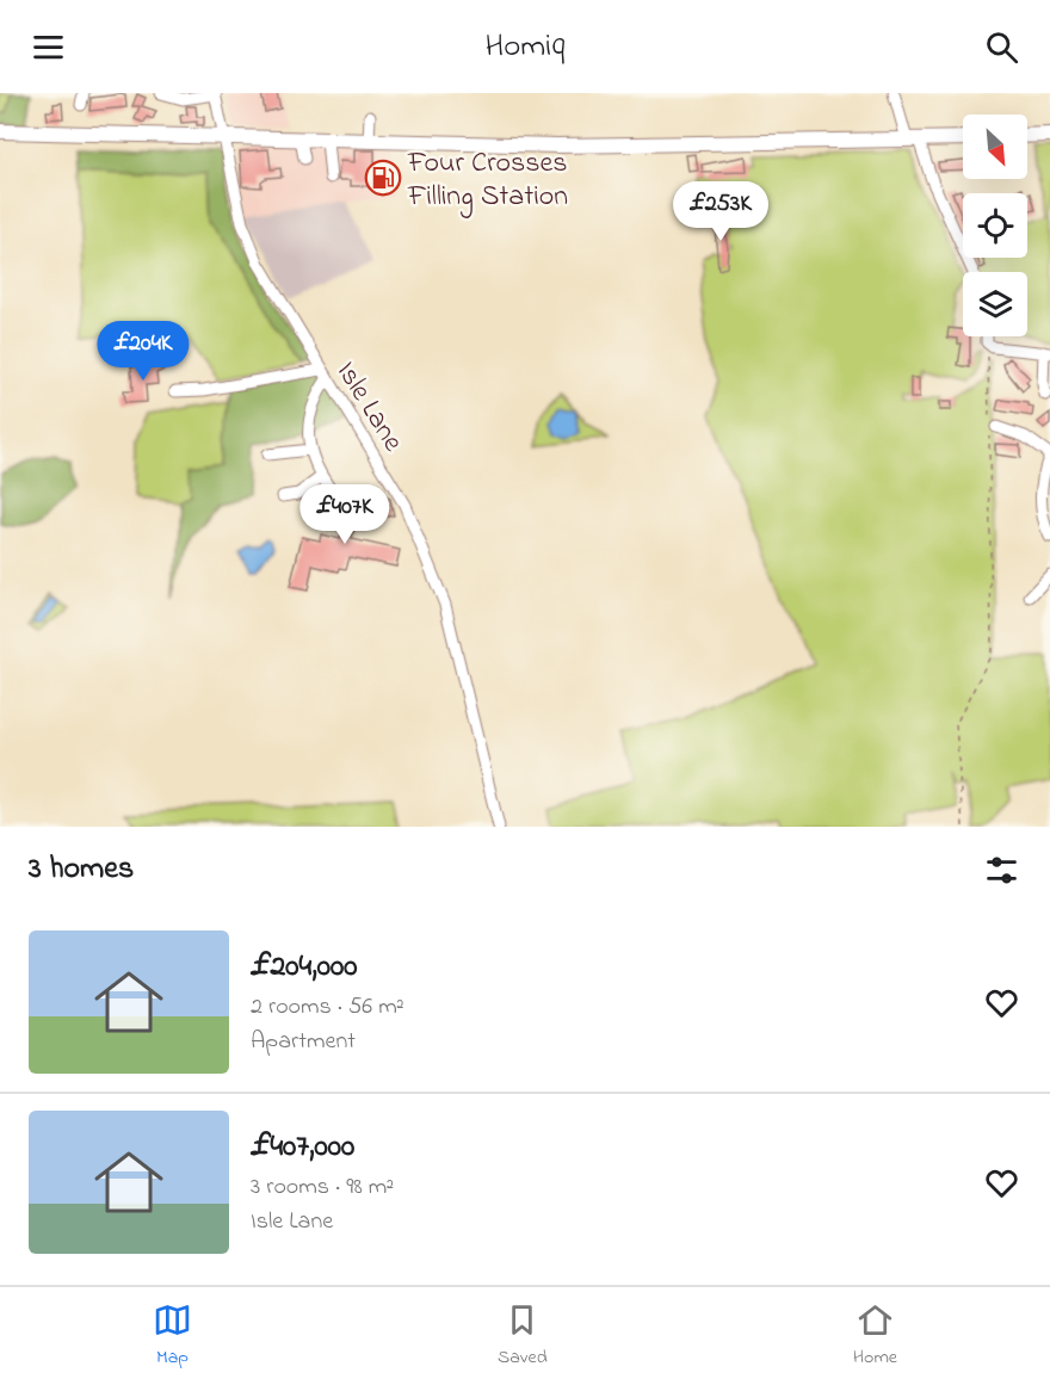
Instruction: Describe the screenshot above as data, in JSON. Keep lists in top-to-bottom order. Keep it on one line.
{"streets":{"street":["Isle Lane"]},"places":{"fuel station":["Four Crosses Filling Station"]},"north":"bottom right","page":{"header":"Homiq","price":["£253K","£204K","£407K"],"heading":"3 homes","list":[{"name":"£204,000","note":"2 rooms · 56 m² · Apartment"},{"name":"£407,000","note":"3 rooms · 98 m² · Isle Lane"}],"tabs":["Map","Saved","Home"]}}
